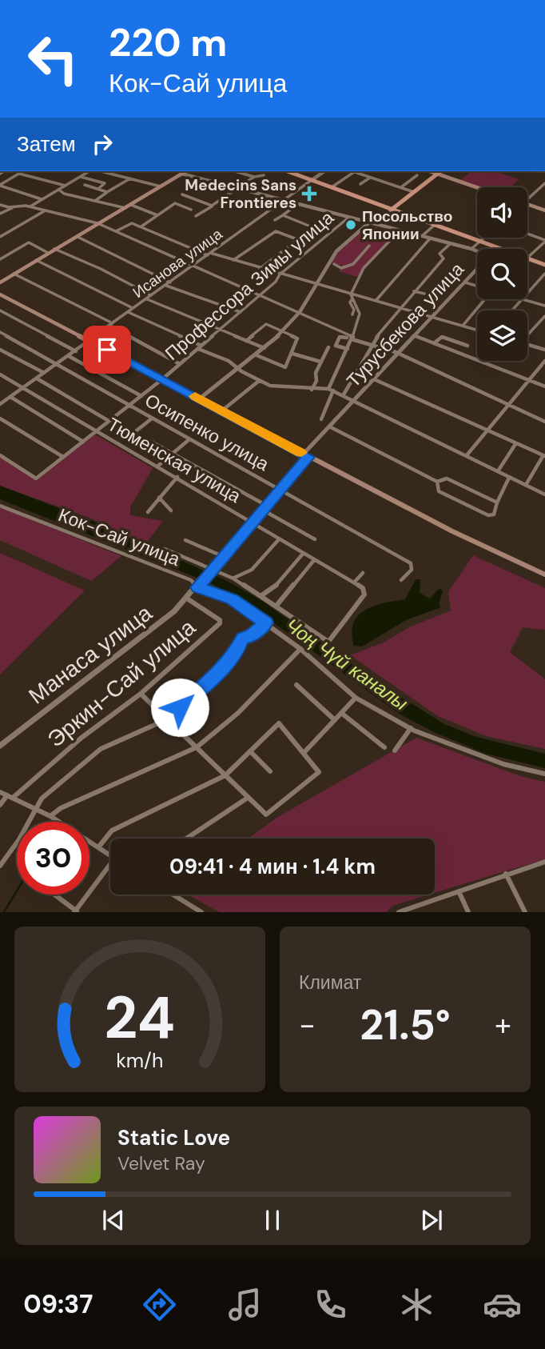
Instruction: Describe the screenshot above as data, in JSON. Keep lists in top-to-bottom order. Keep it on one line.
{"streets":{"street":["Исанова улица","Профессора Зимы улица","Турусбекова улица","Осипенко улица","Тюменская улица","Кок-Сай улица","Манаса улица","Эркин-Сай улица"]},"crossings":[["Исанова улица","Осипенко улица"],["Исанова улица","Тюменская улица"],["Профессора Зимы улица","Осипенко улица"],["Профессора Зимы улица","Тюменская улица"],["Кок-Сай улица","Манаса улица"],["Манаса улица","Эркин-Сай улица"]],"water":["Чоң Чүй каналы"],"places":{"health":["Medecins Sans Frontieres"],"other":["Посольство Японии"]},"page":{"turn":["220 m","Кок-Сай улица"],"then":"Затем","limit":"30","trip":"09:41 · 4 мин · 1.4 km","tile":"Климат","heat":["−","21.5°","+"],"song":["Static Love","Velvet Ray"],"tabs":"09:37","gauge":["24","km/h"]}}
